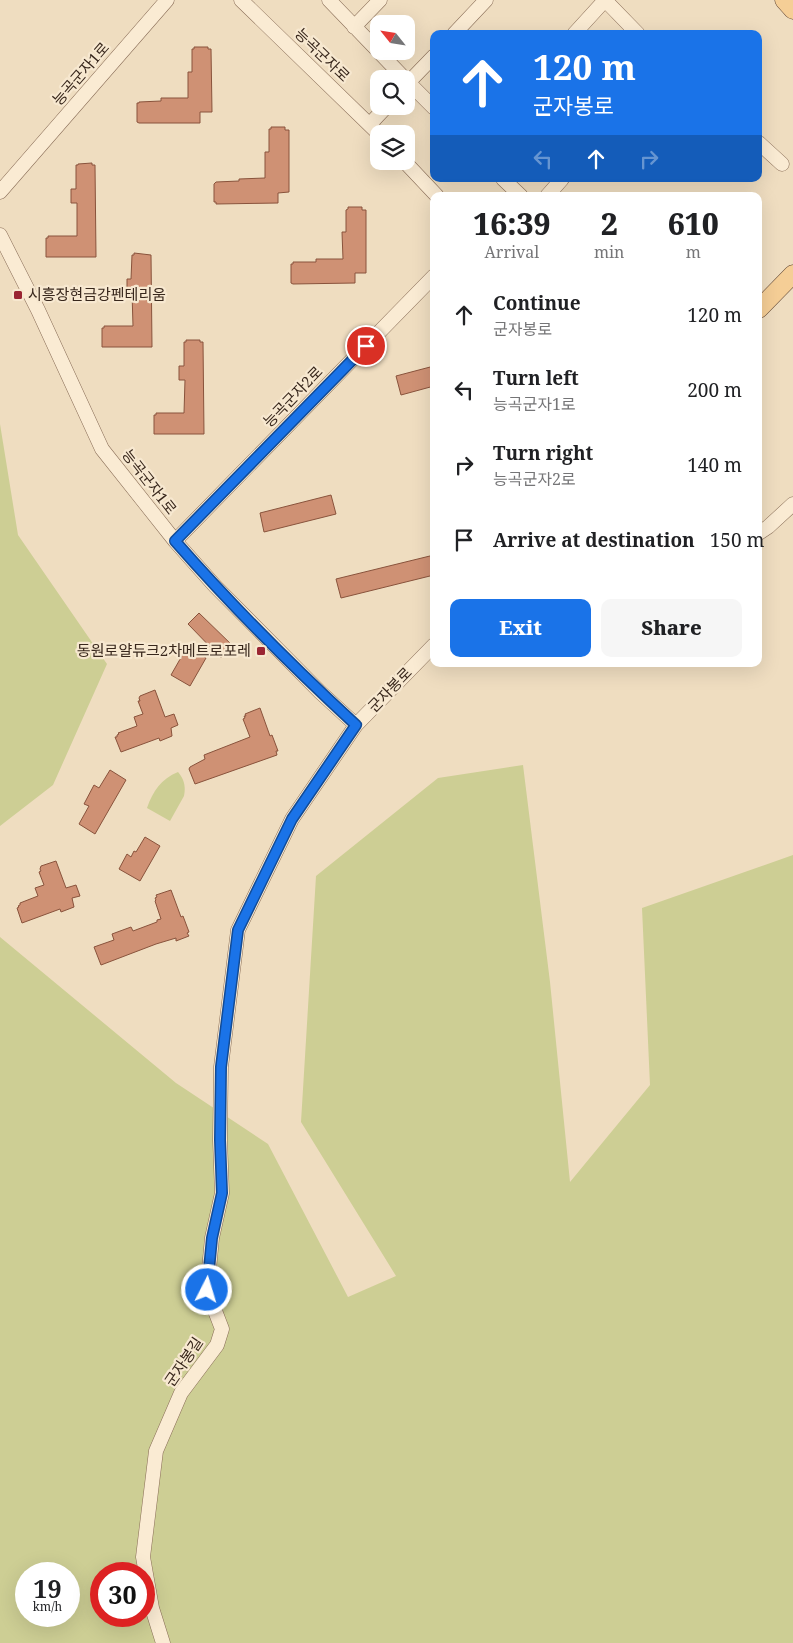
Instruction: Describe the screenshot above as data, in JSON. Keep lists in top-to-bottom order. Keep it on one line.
{"streets":{"street":["능곡군자로","능곡군자1로","능곡군자2로","군자봉로","군자봉길"]},"crossings":[["능곡군자1로","능곡군자2로"],["능곡군자1로","군자봉로"],["군자봉로","군자봉길"]],"places":{"transit":["시흥장현금강펜테리움","동원로얄듀크2차메트로포레"]},"north":"top left","page":{"turn":["120 m","군자봉로"],"eta":["16:39","Arrival","2","min","610","m"],"list":[{"name":"Continue","note":"군자봉로","value":"120 m"},{"name":"Turn left","note":"능곡군자1로","value":"200 m"},{"name":"Turn right","note":"능곡군자2로","value":"140 m"},{"name":"Arrive at destination","value":"150 m"}],"buttons":["Exit","Share"],"speed":"19 km/h","limit":"30"}}
